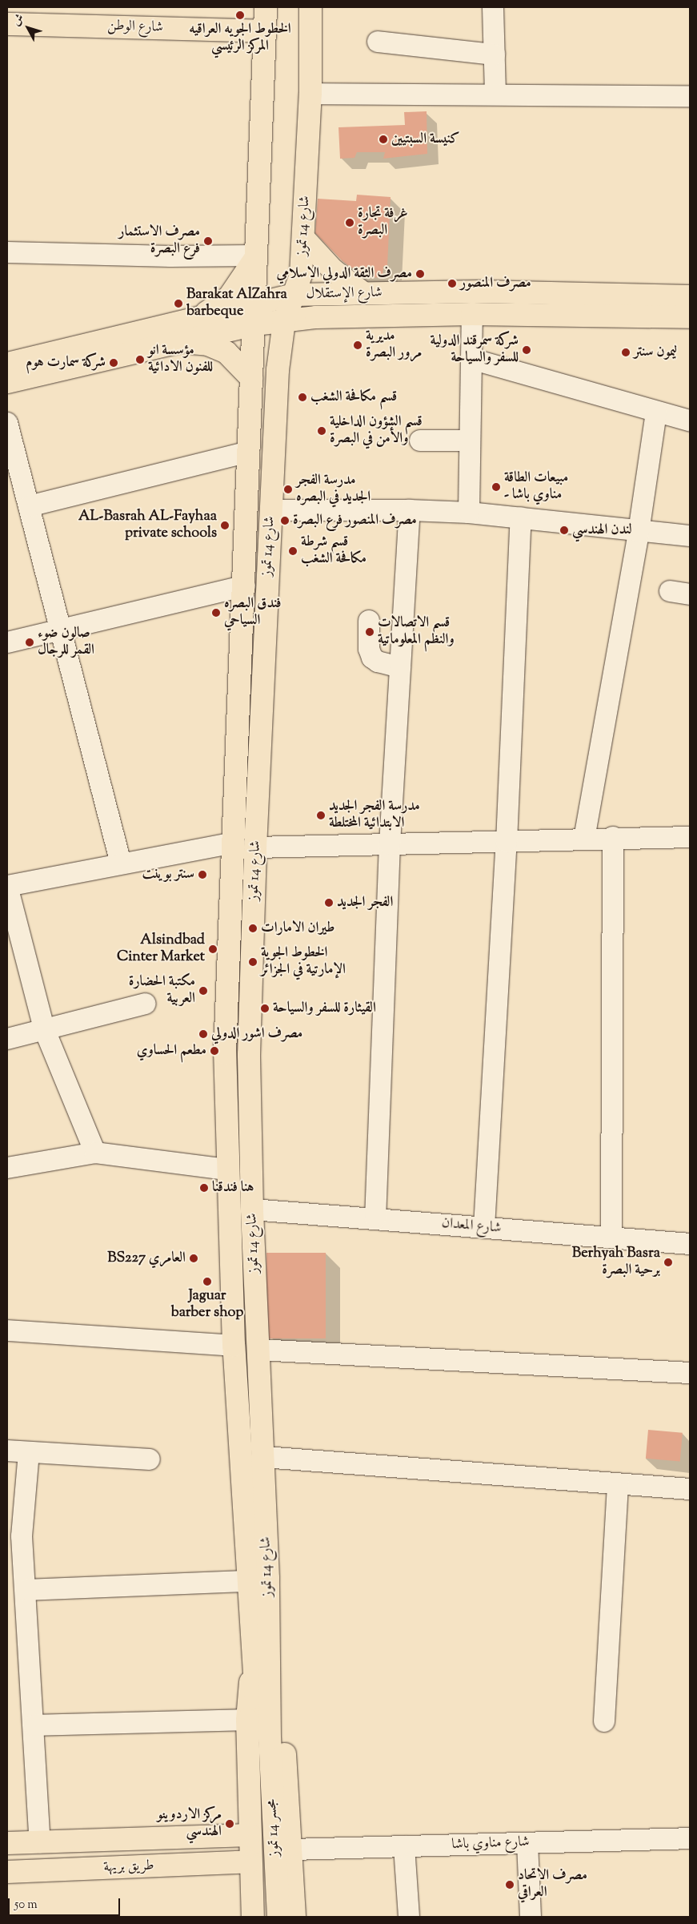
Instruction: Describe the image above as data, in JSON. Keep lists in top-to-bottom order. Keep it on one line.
{"streets":{"main road":["شارع الوطن","شارع 14 تموز","شارع الإستقلال","مجسر 14 تموز","طريق بريهة"],"street":["شارع المعدان","شارع مناوي باشا"]},"crossings":[["شارع الوطن","شارع 14 تموز"],["شارع 14 تموز","شارع الإستقلال"],["شارع 14 تموز","شارع المعدان"],["شارع 14 تموز","مجسر 14 تموز"]],"places":["الخطوط الجويه العراقيه المركز الرئيسي","كنيسة السبتيين","غرفة تجارة البصرة","مصرف الاستثمار فرع البصرة","مصرف الثقة الدولي الاسلامي","مصرف المنصور","Barakat AlZahra barbeque","مديرية مرور البصرة","شركة سمرقند الدولية للسفر والسياحة","ليمون سنتر","مؤسسة انو للفنون الادائية","شركة سمارت هوم","قسم مكافحة الشغب","قسم الشؤون الداخلية والأمن في البصرة","مبيعات الطاقة - مناوي باشا","مدرسة الفجر الجديد في البصره","مصرف المنصور فرع البصرة","AL-Basrah AL-Fayhaa private schools","لندن الهندسي","قسم شرطة مكافحة الشغب","فندق البصره السياحي","قسم الاتصالات والنظم المعلوماتية","صالون ضوء القمر للرجال","مدرسة الفجر الجديد الابتدائية المختلطة","سنتر بوينت","الفجر الجديد","طيران الامارات","Alsindbad Cinter Market","الخطوط الجوية الإمارتية في الجزائر","مكتبة الحضارة العربية","القيثارة للسفر والسياحة","مصرف اشور الدولي","مطعم الحساوي","هنا فندقنا","BS227 العامري","Berhyah Basra برحية البصرة","Jaguar barber shop","مركز الاردوينو الهندسي","مصرف الاتحاد العراقي"],"scale_bar":"50 m","north":"top left"}
